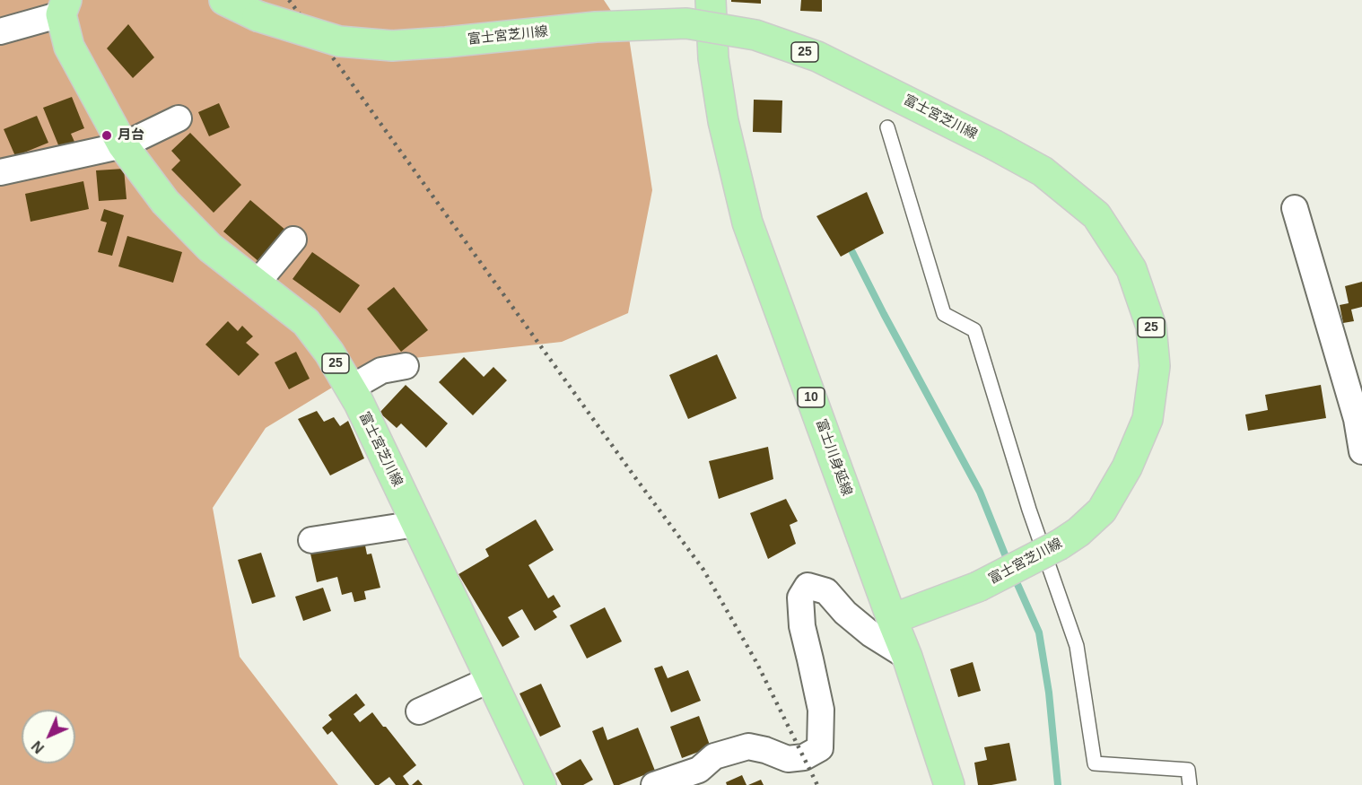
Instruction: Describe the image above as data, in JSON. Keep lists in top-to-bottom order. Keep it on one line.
{"streets":{"main road":["富士宮芝川線","25","10","富士川身延線"]},"crossings":[["富士宮芝川線","富士川身延線"]],"places":["月台"],"north":"bottom left"}
